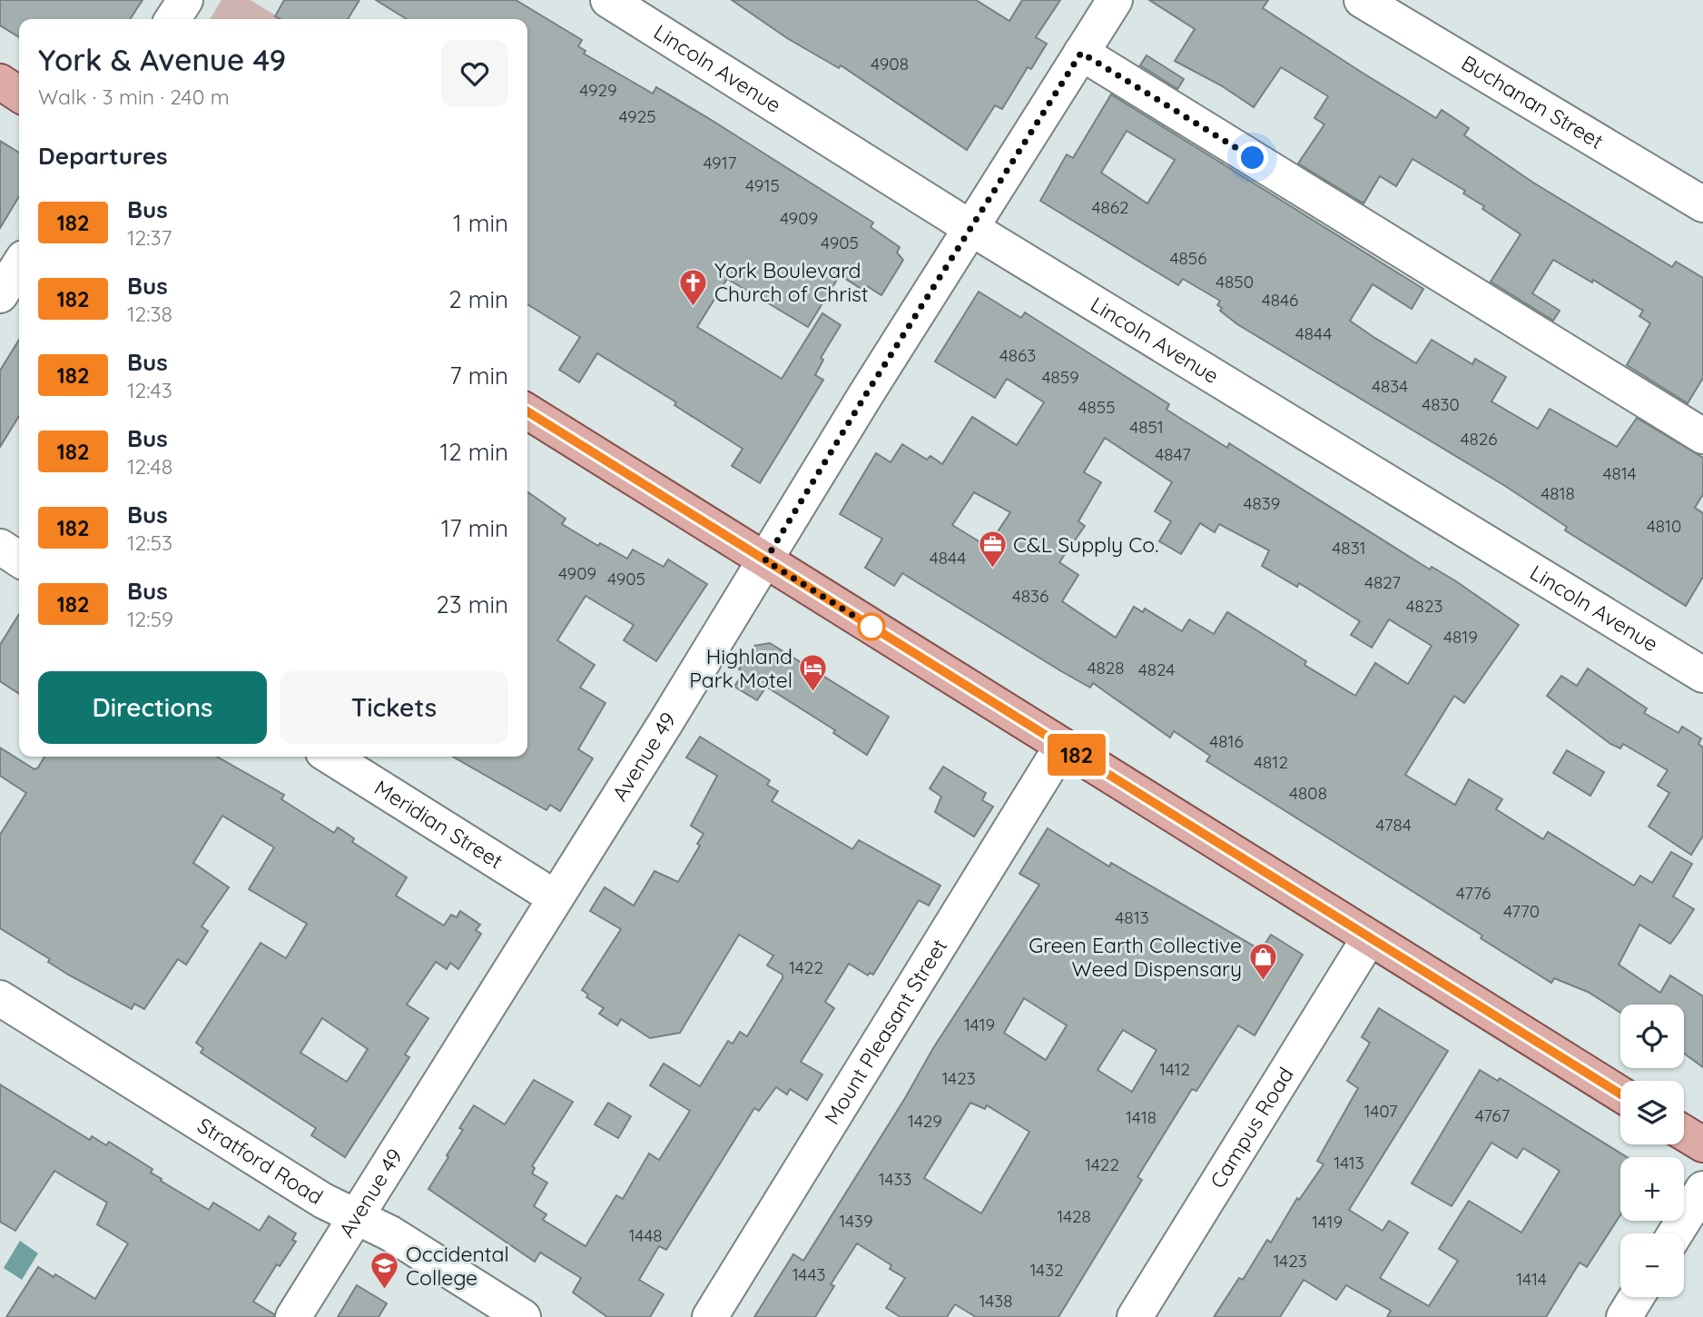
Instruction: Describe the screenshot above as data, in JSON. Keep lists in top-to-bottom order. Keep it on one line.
{"streets":{"street":["Lincoln Avenue","Buchanan Street","Avenue 49","Meridian Street","Mount Pleasant Street","Campus Road","Stratford Road"]},"crossings":[["Lincoln Avenue","Avenue 49"],["Avenue 49","Meridian Street"],["Avenue 49","Stratford Road"]],"places":{"church":["York Boulevard Church of Christ"],"office":["C&L Supply Co."],"hotel":["Highland Park Motel"],"shop":["Green Earth Collective Weed Dispensary"],"school or university":["Occidental College"]},"lines":["bus line 182"],"house_numbers":["4908","4929","4925","4917","4915","4862","4909","4905","4856","4850","4846","4844","4863","4859","4834","4830","4855","4851","4826","4847","4814","4818","4839","4810","4831","4844","4909","4905","4827","4836","4823","4819","4828","4824","4816","4812","4808","4784","4776","4770","4813","1422","1419","1412","1423","1407","4767","1418","1429","1413","1422","1433","1428","1439","1419","1448","1423","1432","1443","1414","1438"],"page":{"on_map":"182","heading":[["York & Avenue 49","Walk · 3 min · 240 m"],"Departures"],"list":[{"mark":"182","name":"Bus","note":"12:37","value":"1 min"},{"mark":"182","name":"Bus","note":"12:38","value":"2 min"},{"mark":"182","name":"Bus","note":"12:43","value":"7 min"},{"mark":"182","name":"Bus","note":"12:48","value":"12 min"},{"mark":"182","name":"Bus","note":"12:53","value":"17 min"},{"mark":"182","name":"Bus","note":"12:59","value":"23 min"}],"buttons":["Directions","Tickets"],"map_buttons":["+","−"]}}
